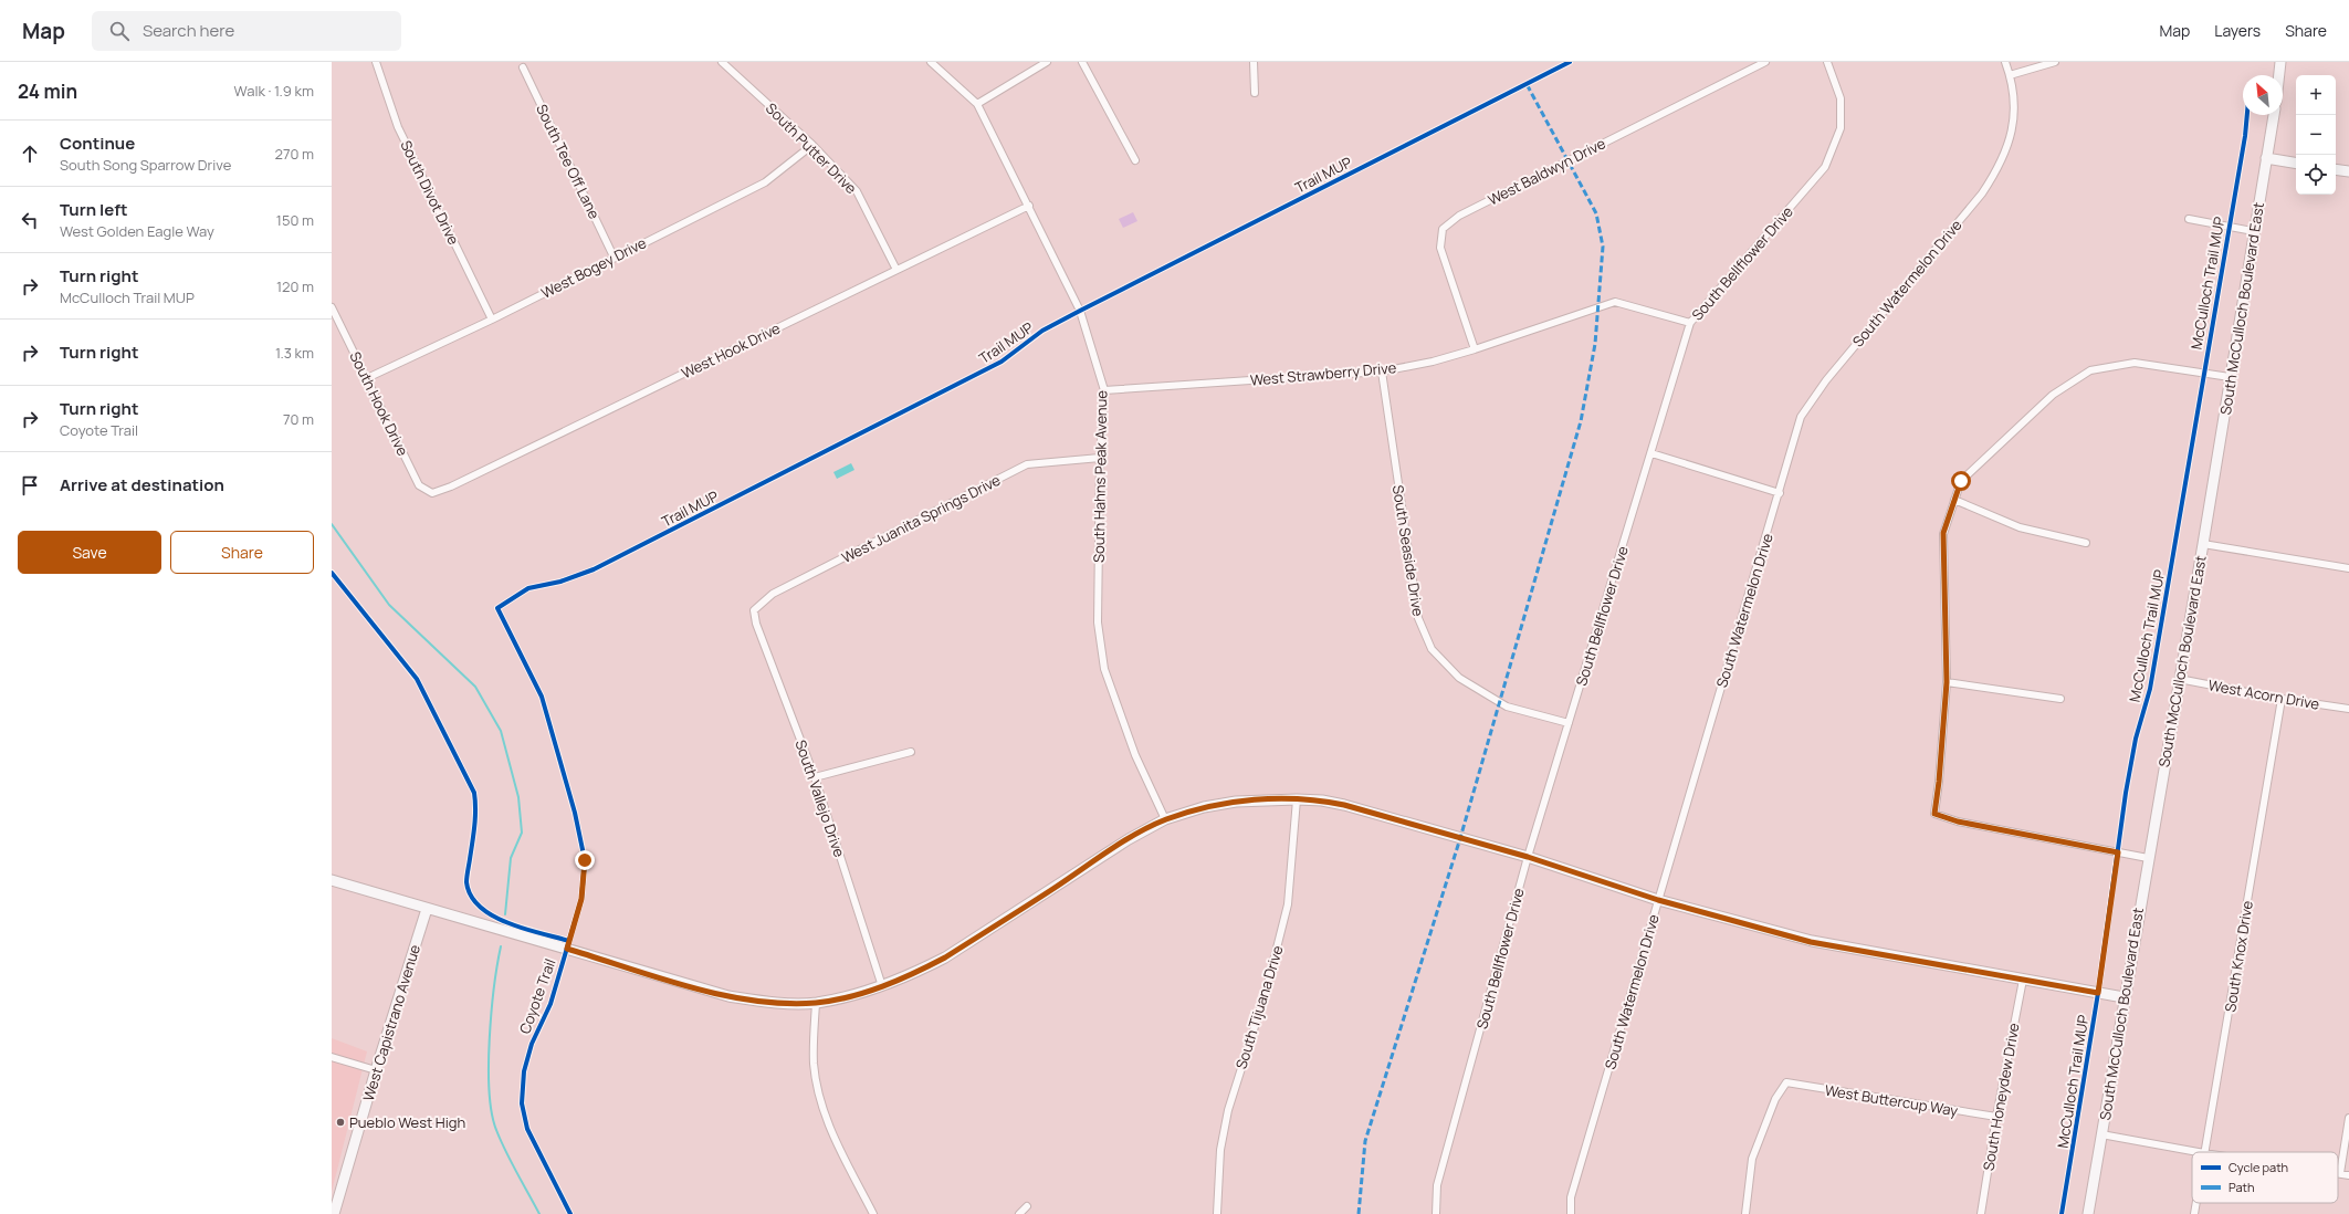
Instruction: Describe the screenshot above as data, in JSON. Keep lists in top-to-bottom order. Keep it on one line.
{"streets":{"street":["South Putter Drive","South Tee Off Lane","West Baldwyn Drive","South Divot Drive","South Bellflower Drive","West Bogey Drive","South Watermelon Drive","South McCulloch Boulevard East","West Hook Drive","West Strawberry Drive","South Hook Drive","South Hahns Peak Avenue","West Juanita Springs Drive","South Seaside Drive","West Acorn Drive","South Vallejo Drive","South Knox Drive","South Tijuana Drive","West Capistrano Avenue","South Honeydew Drive","West Buttercup Way"],"cycle path":["Trail MUP","McCulloch Trail MUP"]},"crossings":[["South Putter Drive","West Bogey Drive"],["South Putter Drive","West Hook Drive"],["South Tee Off Lane","West Bogey Drive"],["West Baldwyn Drive","West Strawberry Drive"],["South Divot Drive","West Bogey Drive"],["South Bellflower Drive","West Strawberry Drive"],["South Bellflower Drive","South Seaside Drive"],["West Bogey Drive","South Hook Drive"],["South McCulloch Boulevard East","West Acorn Drive"],["West Hook Drive","South Hook Drive"],["West Hook Drive","South Hahns Peak Avenue"],["West Strawberry Drive","South Hahns Peak Avenue"],["West Strawberry Drive","South Seaside Drive"],["South Hahns Peak Avenue","West Juanita Springs Drive"],["West Juanita Springs Drive","South Vallejo Drive"],["West Acorn Drive","South Knox Drive"],["South Honeydew Drive","West Buttercup Way"]],"places":["Pueblo West High"],"legend":["Cycle path","Path"],"north":"top left","page":{"header":"Map","search":"Search here","nav":["Map","Layers","Share"],"heading":["24 min","Walk · 1.9 km"],"map_buttons":["+","−"],"list":[["Continue","South Song Sparrow Drive","270 m"],["Turn left","West Golden Eagle Way","150 m"],["Turn right","McCulloch Trail MUP","120 m"],["Turn right","1.3 km"],["Turn right","Coyote Trail","70 m"],"Arrive at destination"],"buttons":["Save","Share"]}}
